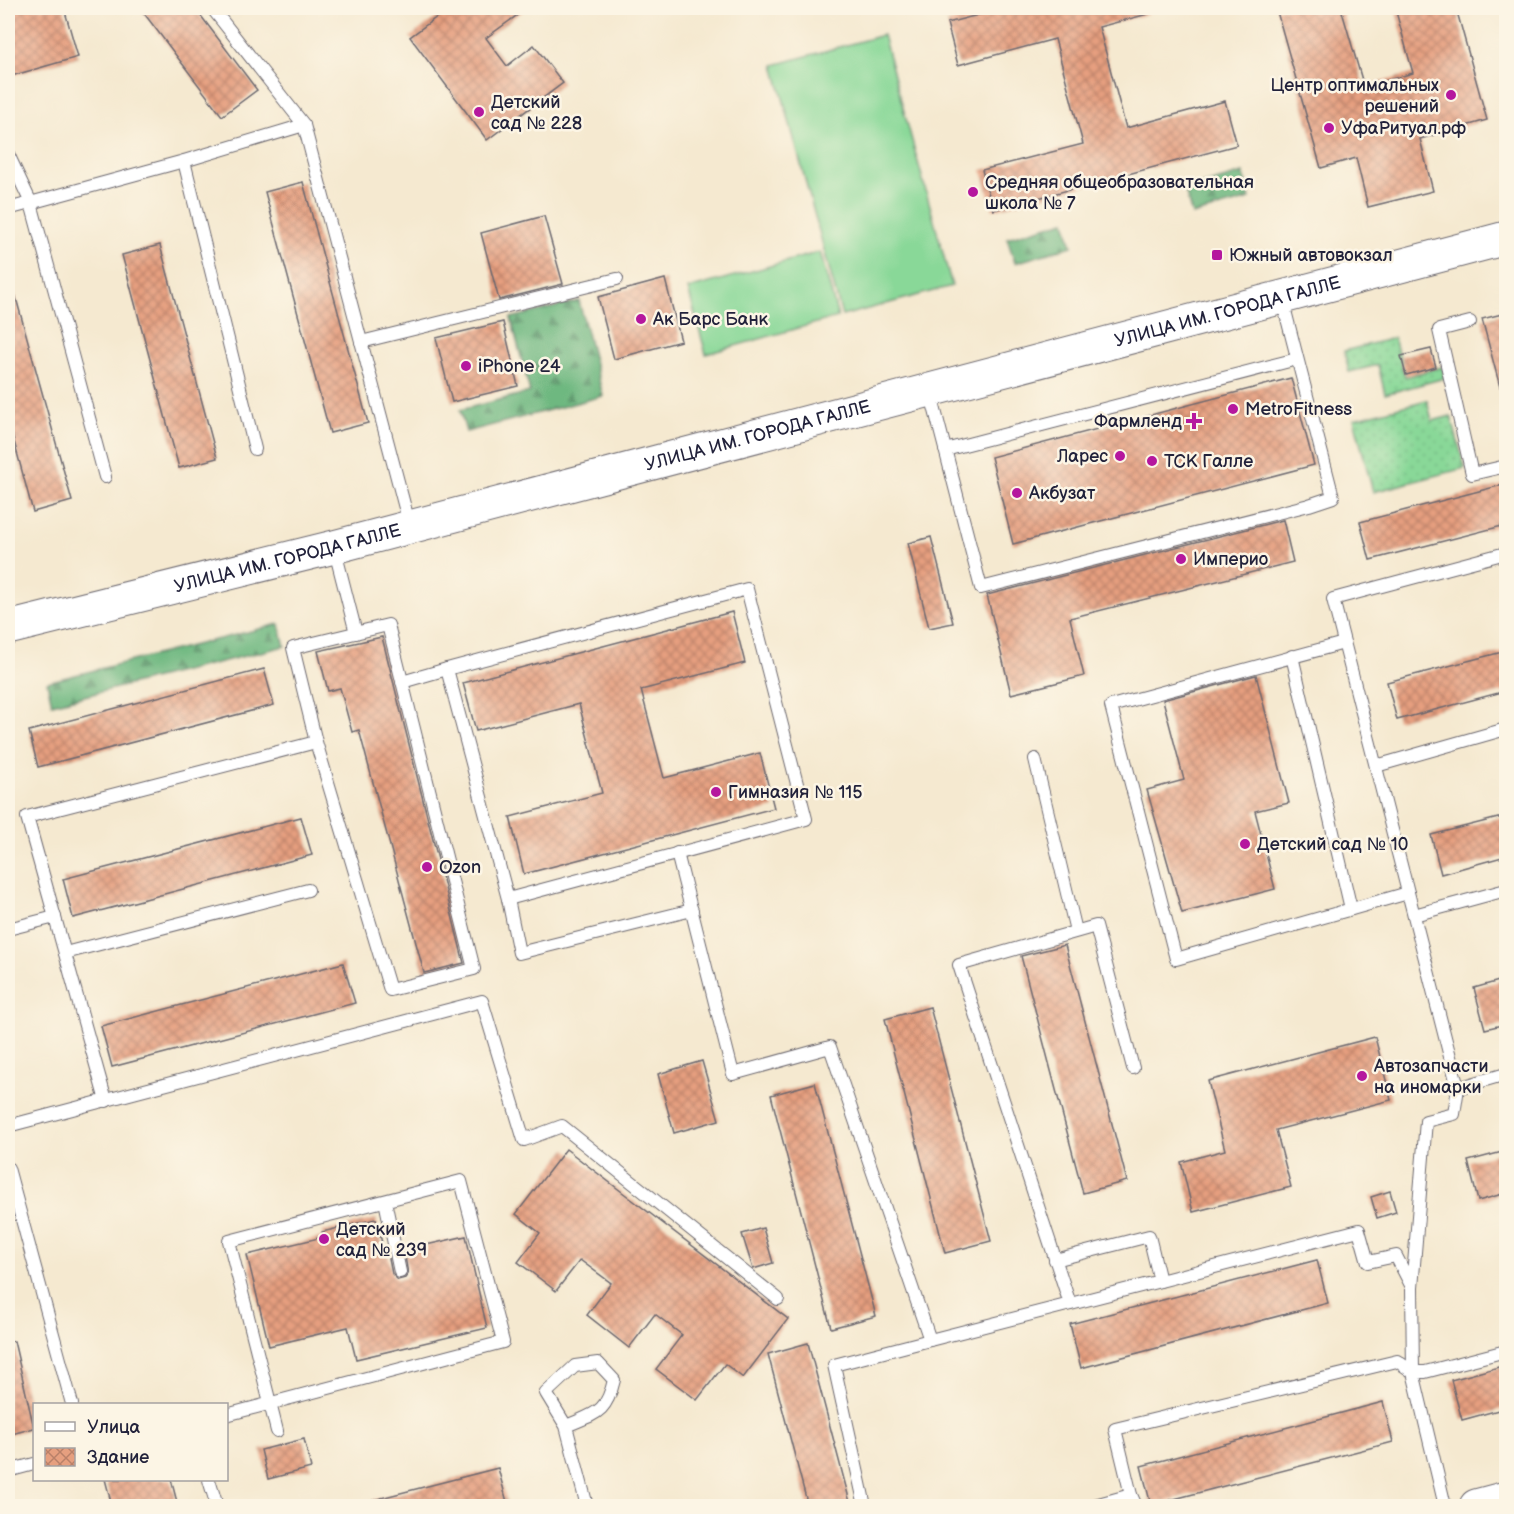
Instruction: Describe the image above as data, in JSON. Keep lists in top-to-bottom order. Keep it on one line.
{"streets":{"main road":["УЛИЦА ИМ. ГОРОДА ГАЛЛЕ"]},"places":{"other":["Центр оптимальных решений","Детский сад № 228","УфаРитуал.рф","Средняя общеобразовательная школа № 7","Ак Барс Банк","iPhone 24","MetroFitness","Ларес","ТСК Галле","Акбузат","Империо","Гимназия № 115","Детский сад № 10","Ozon","Автозапчасти на иномарки","Детский сад № 239"],"transit":["Южный автовокзал"],"health":["Фармленд"]},"legend":["Улица","Здание"]}
